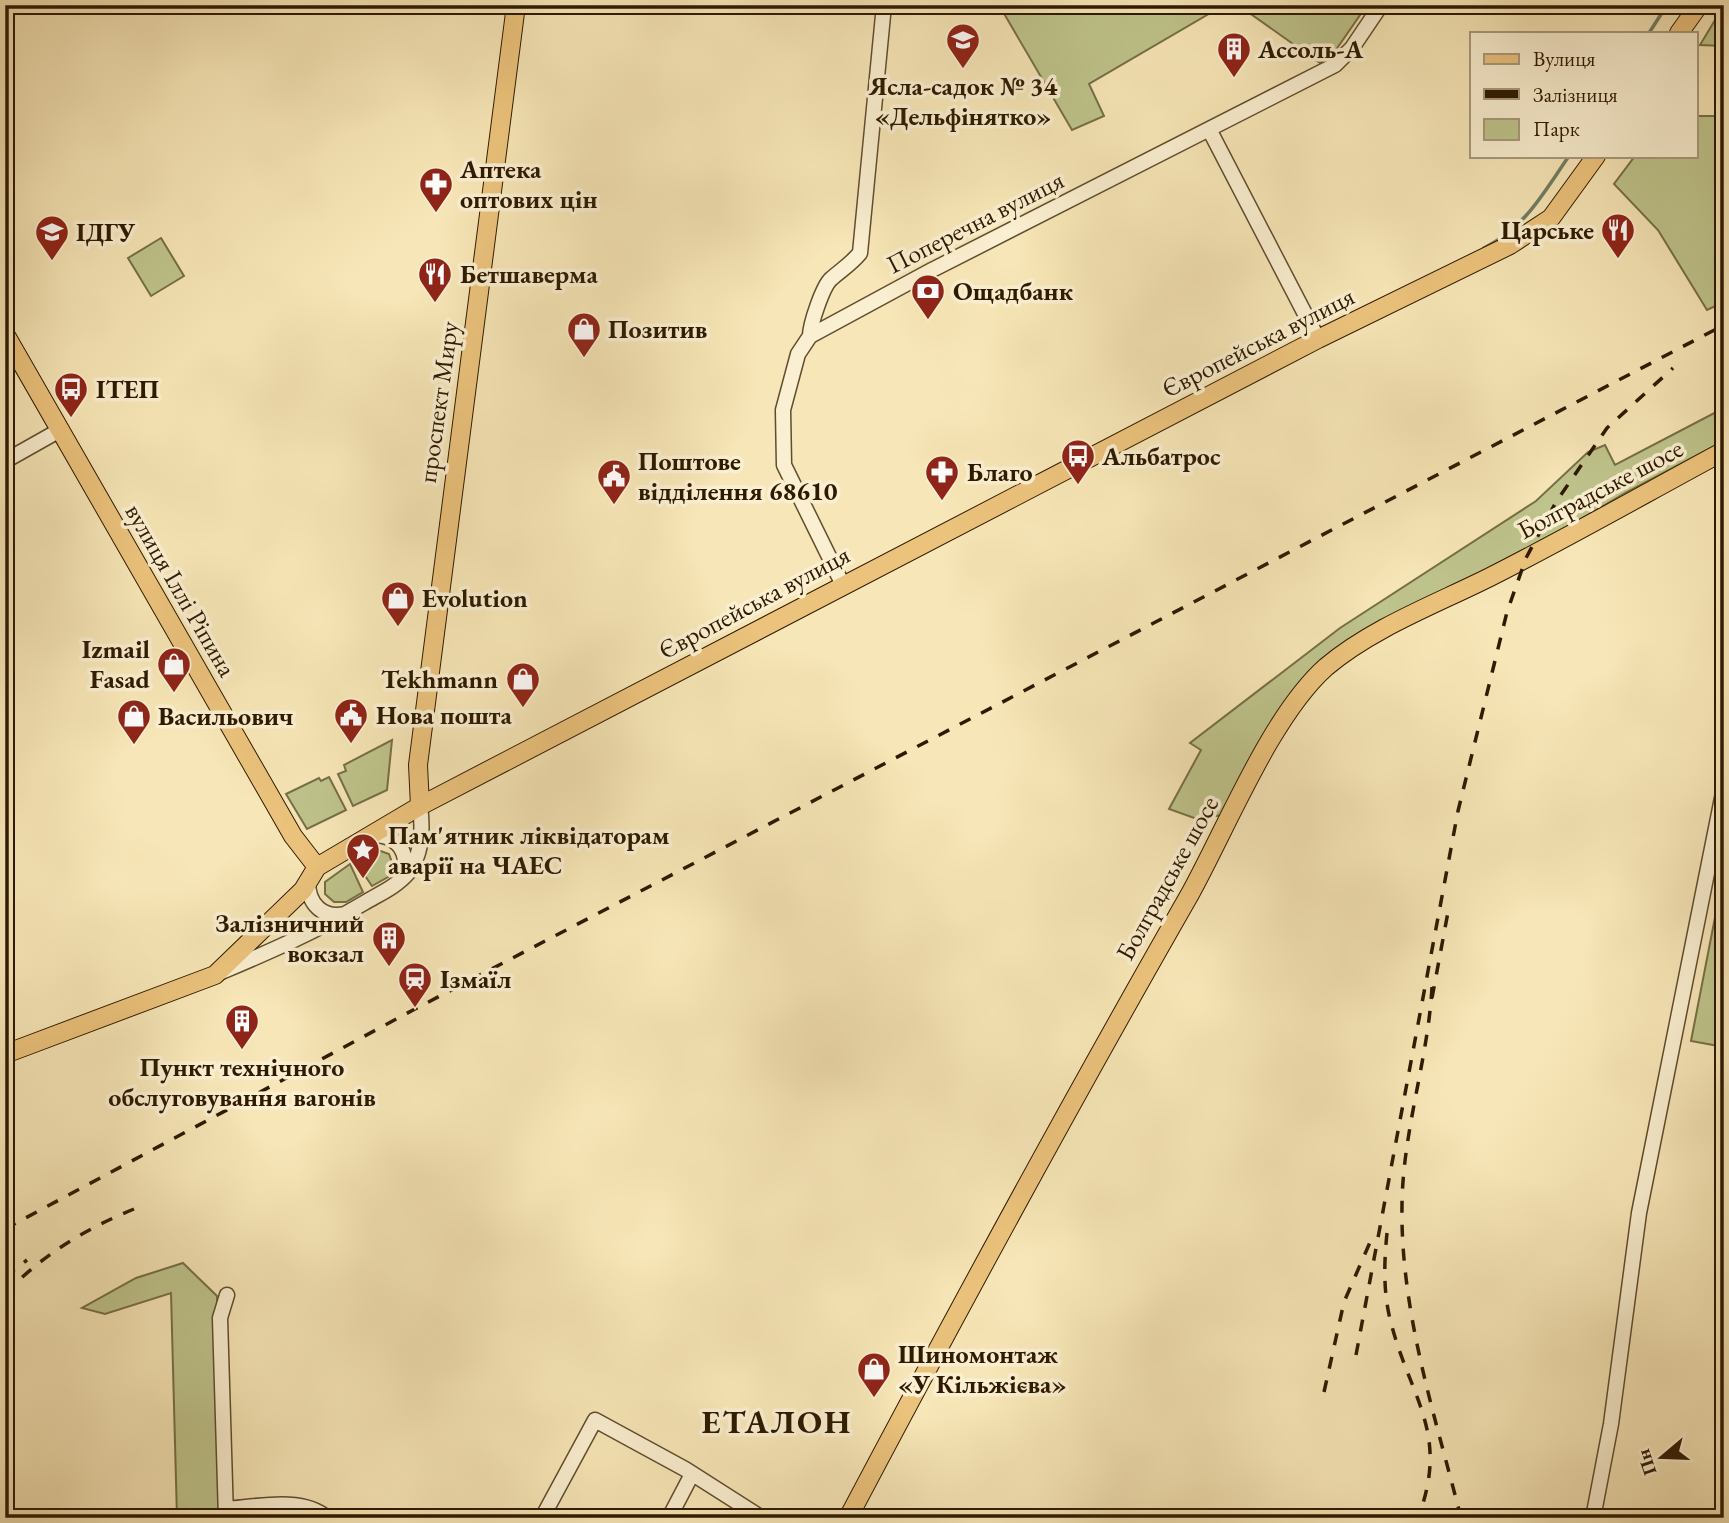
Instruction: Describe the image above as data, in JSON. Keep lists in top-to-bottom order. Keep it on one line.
{"streets":{"main road":["Європейська вулиця","проспект Миру","Болградське шосе","вулиця Іллі Ріпина"],"street":["Поперечна вулиця"]},"crossings":[["Європейська вулиця","проспект Миру"],["Європейська вулиця","вулиця Іллі Ріпина"]],"districts":["ЕТАЛОН"],"places":{"school or university":["Ясла-садок № 34 «Дельфінятко»","ІДГУ"],"building":["Ассоль-А","Залізничний вокзал","Пункт технічного обслуговування вагонів"],"pharmacy":["Аптека оптових цін","Благо"],"restaurant":["Царське","Бетшаверма"],"bank":["Ощадбанк"],"shop":["Позитив","Evolution","Izmail Fasad","Tekhmann","Васильович","Шиномонтаж «У Кільжієва»"],"bus stop":["ІТЕП","Альбатрос"],"public building":["Поштове відділення 68610","Нова пошта"],"place":["Пам'ятник ліквідаторам аварії на ЧАЕС"],"station":["Ізмаїл"]},"legend":["Вулиця","Залізниця","Парк"],"north":"left"}
